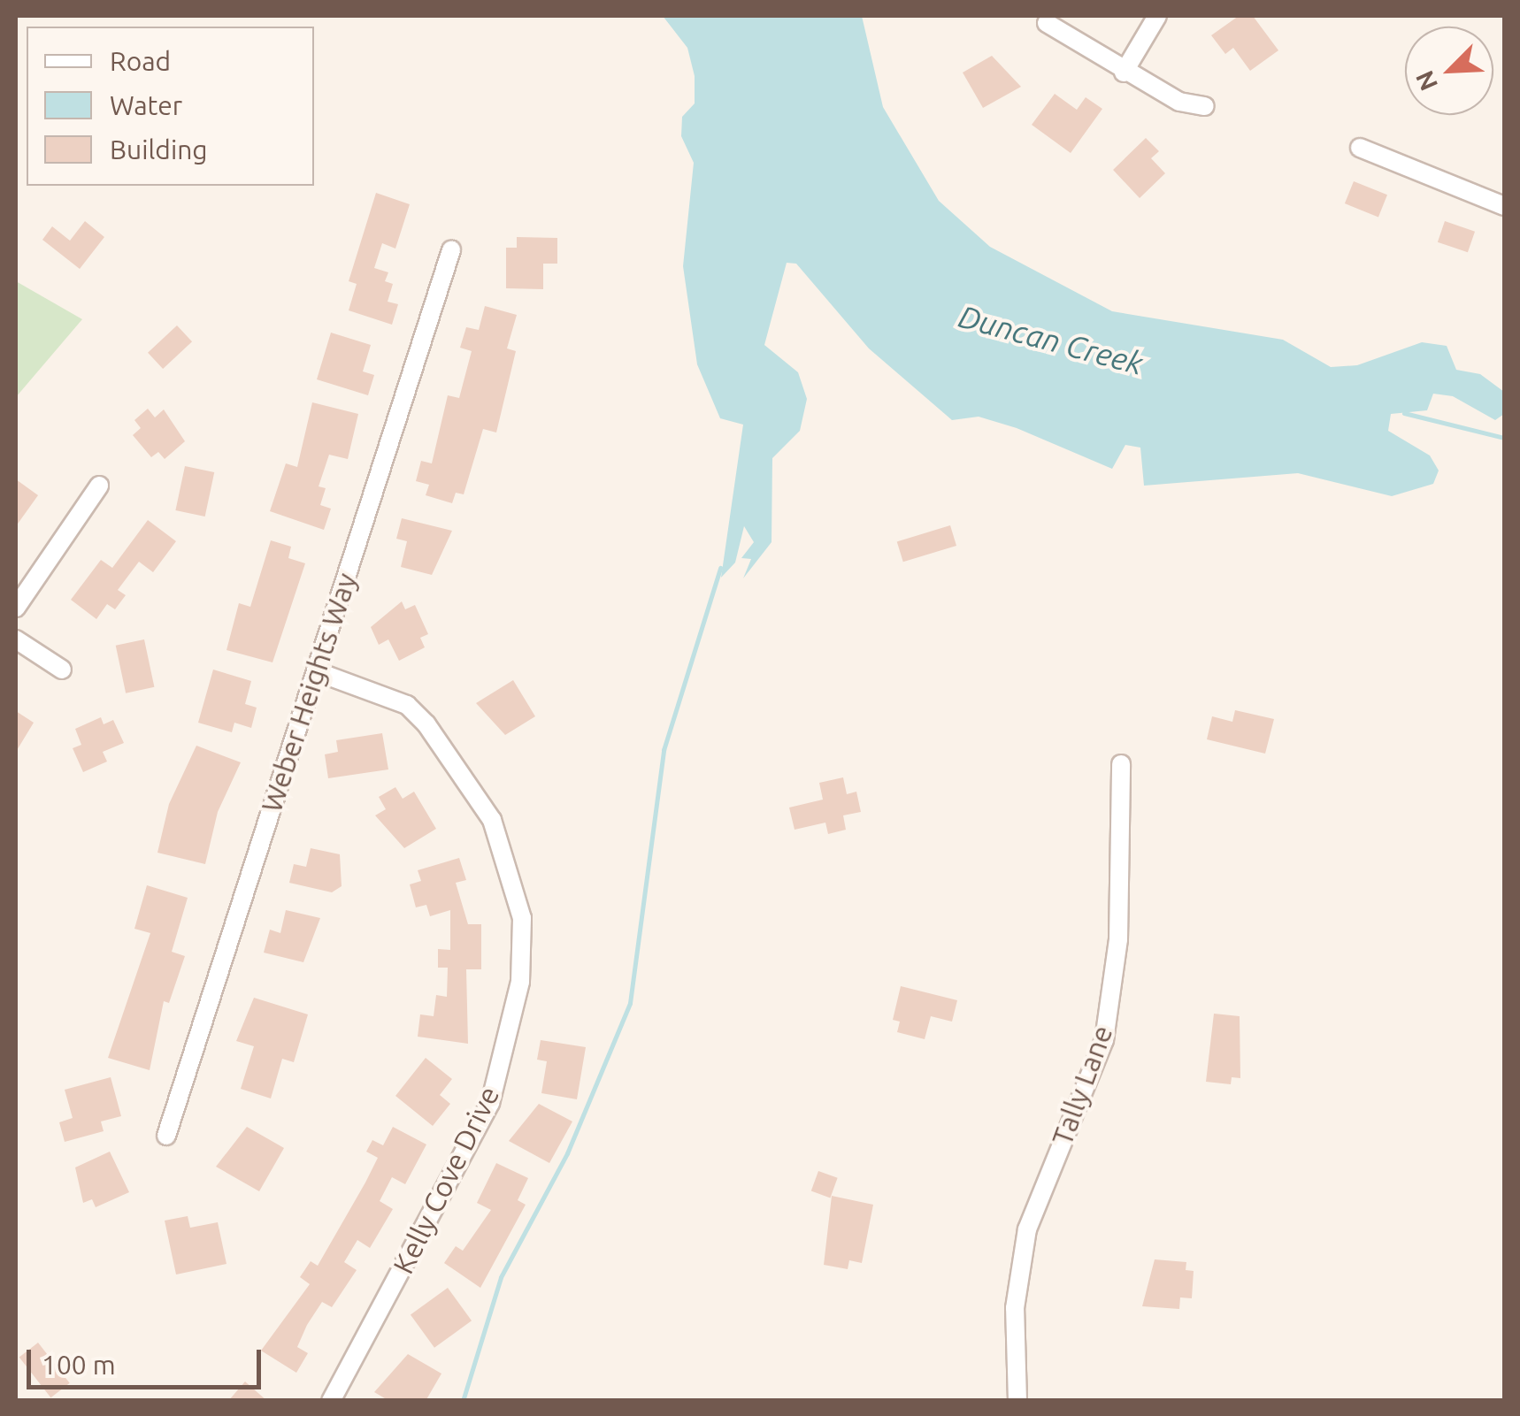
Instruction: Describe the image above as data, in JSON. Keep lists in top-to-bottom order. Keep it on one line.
{"streets":{"street":["Weber Heights Way","Tally Lane","Kelly Cove Drive"]},"crossings":[["Weber Heights Way","Kelly Cove Drive"]],"water":["Duncan Creek"],"legend":["Road","Water","Building"],"scale_bar":"100 m","north":"bottom left"}
